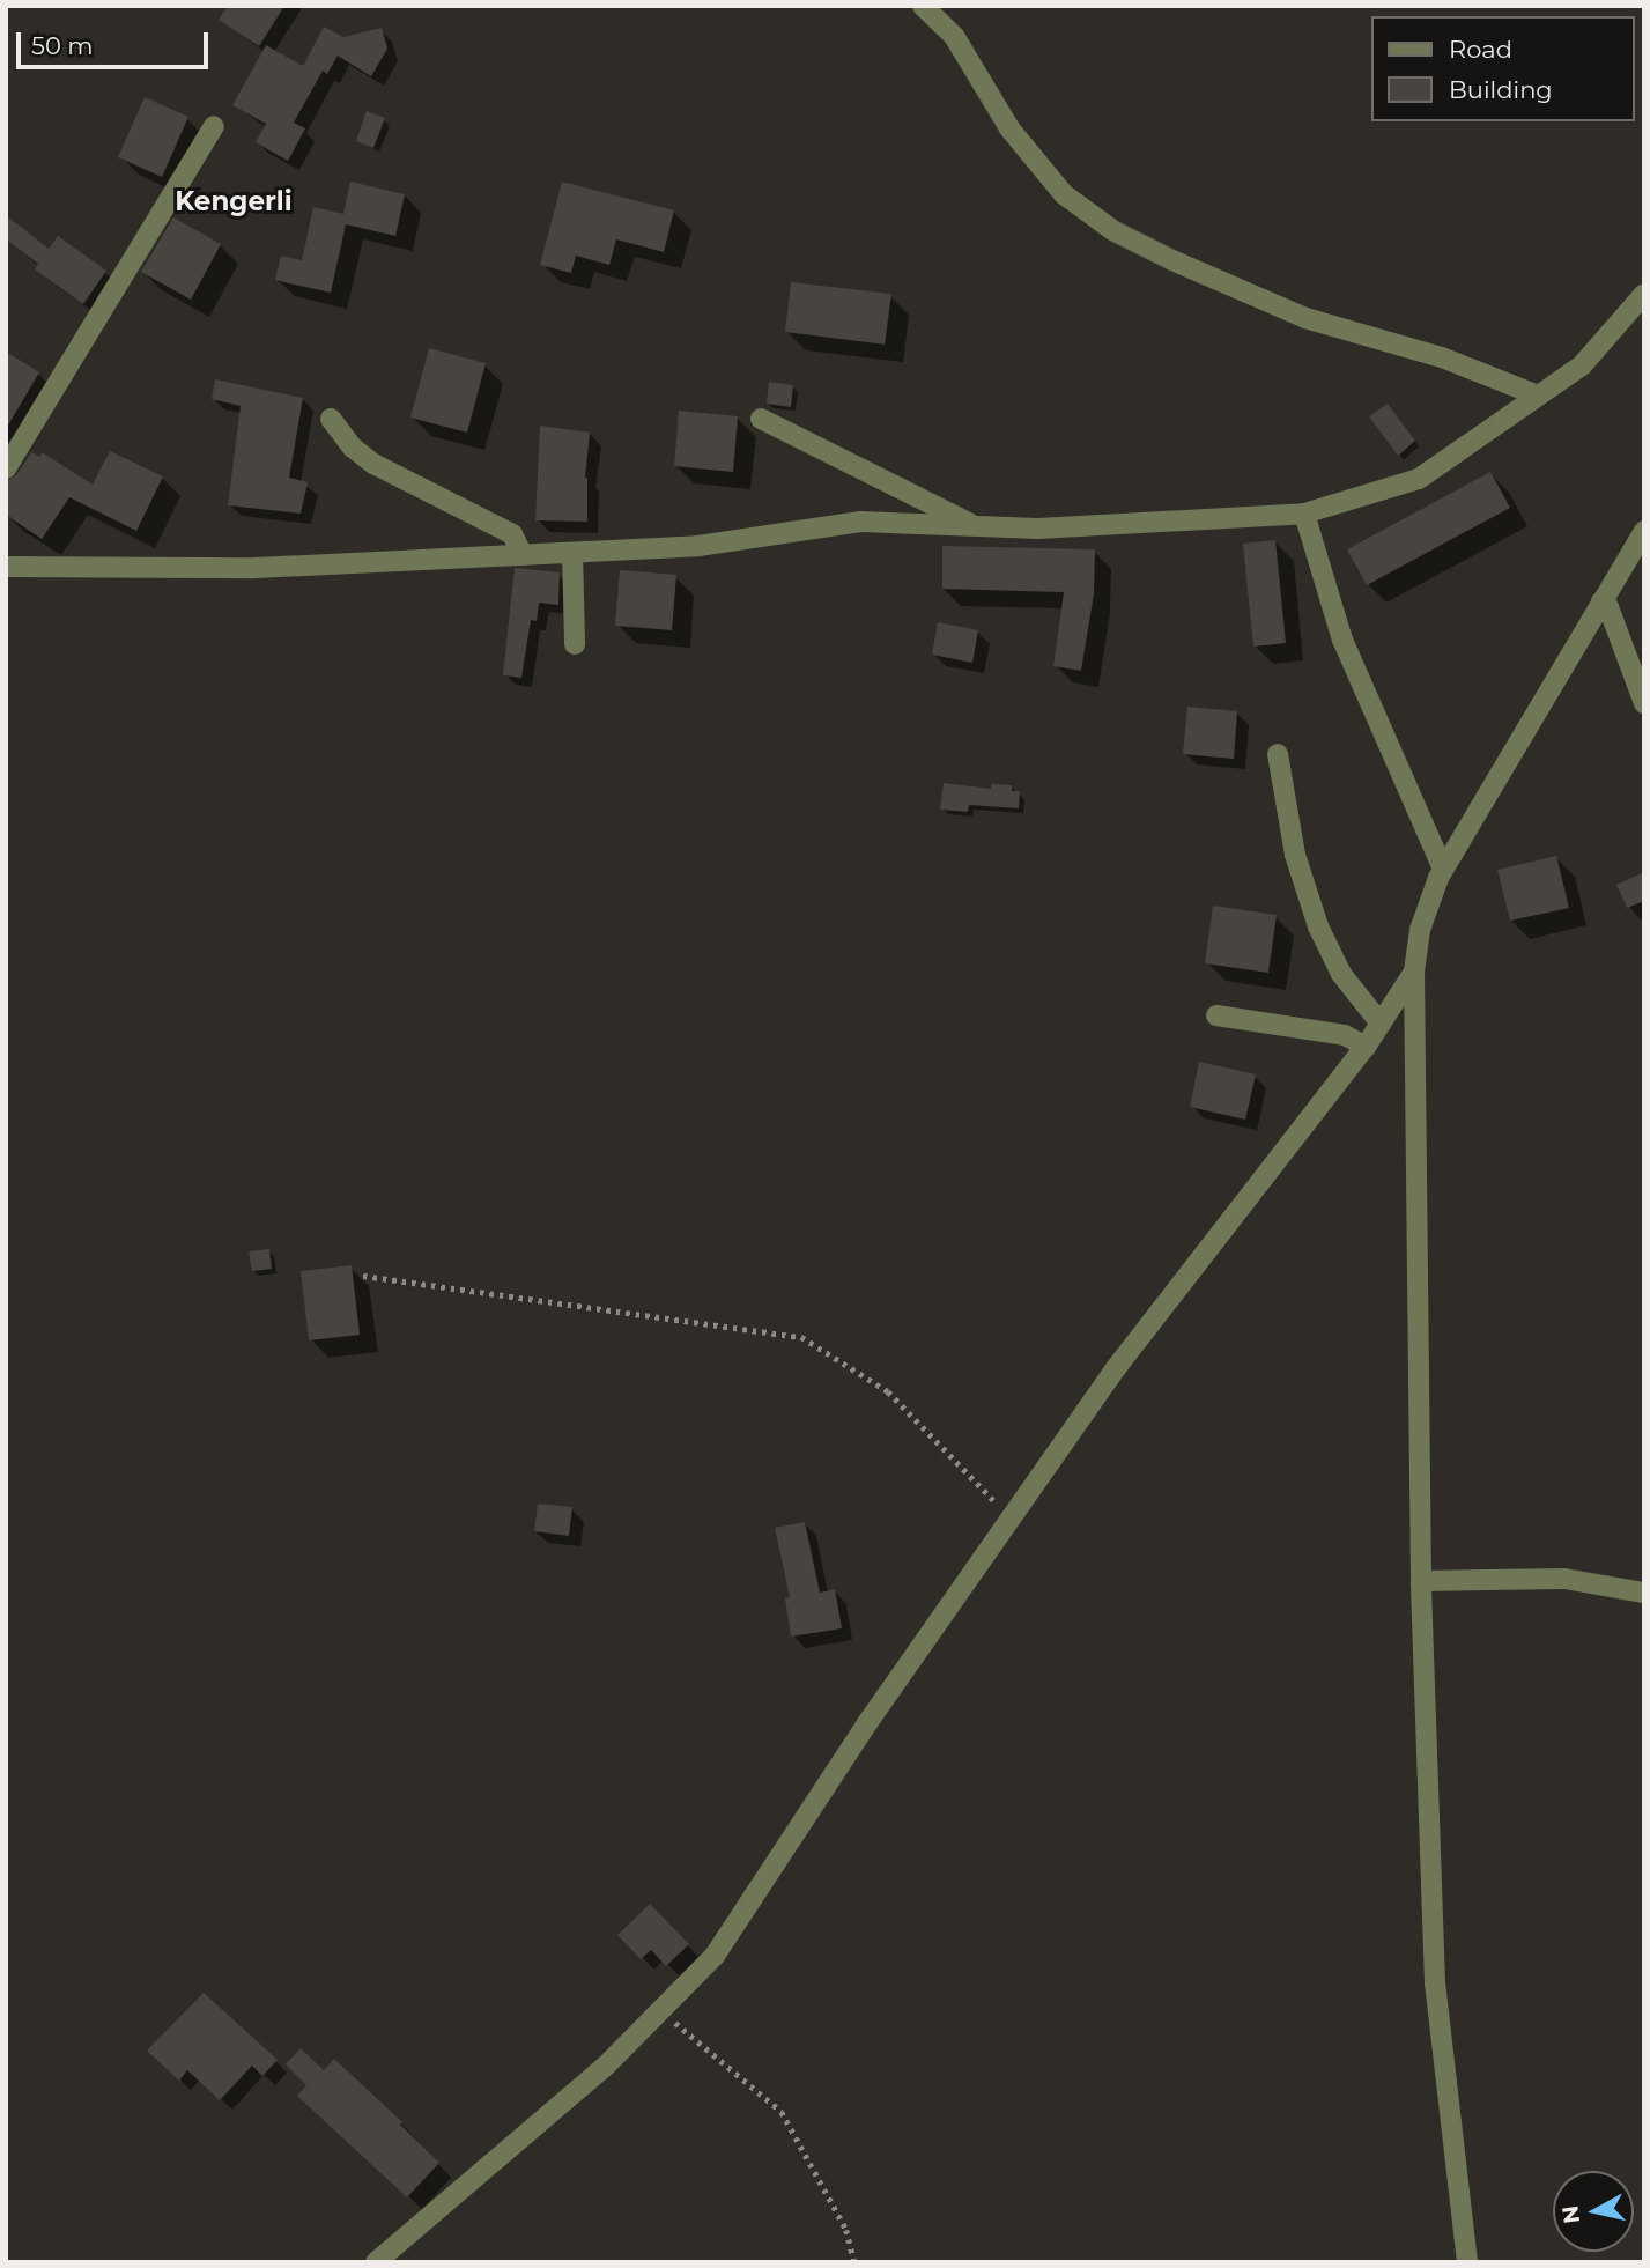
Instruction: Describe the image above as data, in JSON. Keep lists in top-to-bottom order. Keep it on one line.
{"districts":["Kengerli"],"legend":["Road","Building"],"scale_bar":"50 m","north":"left"}
